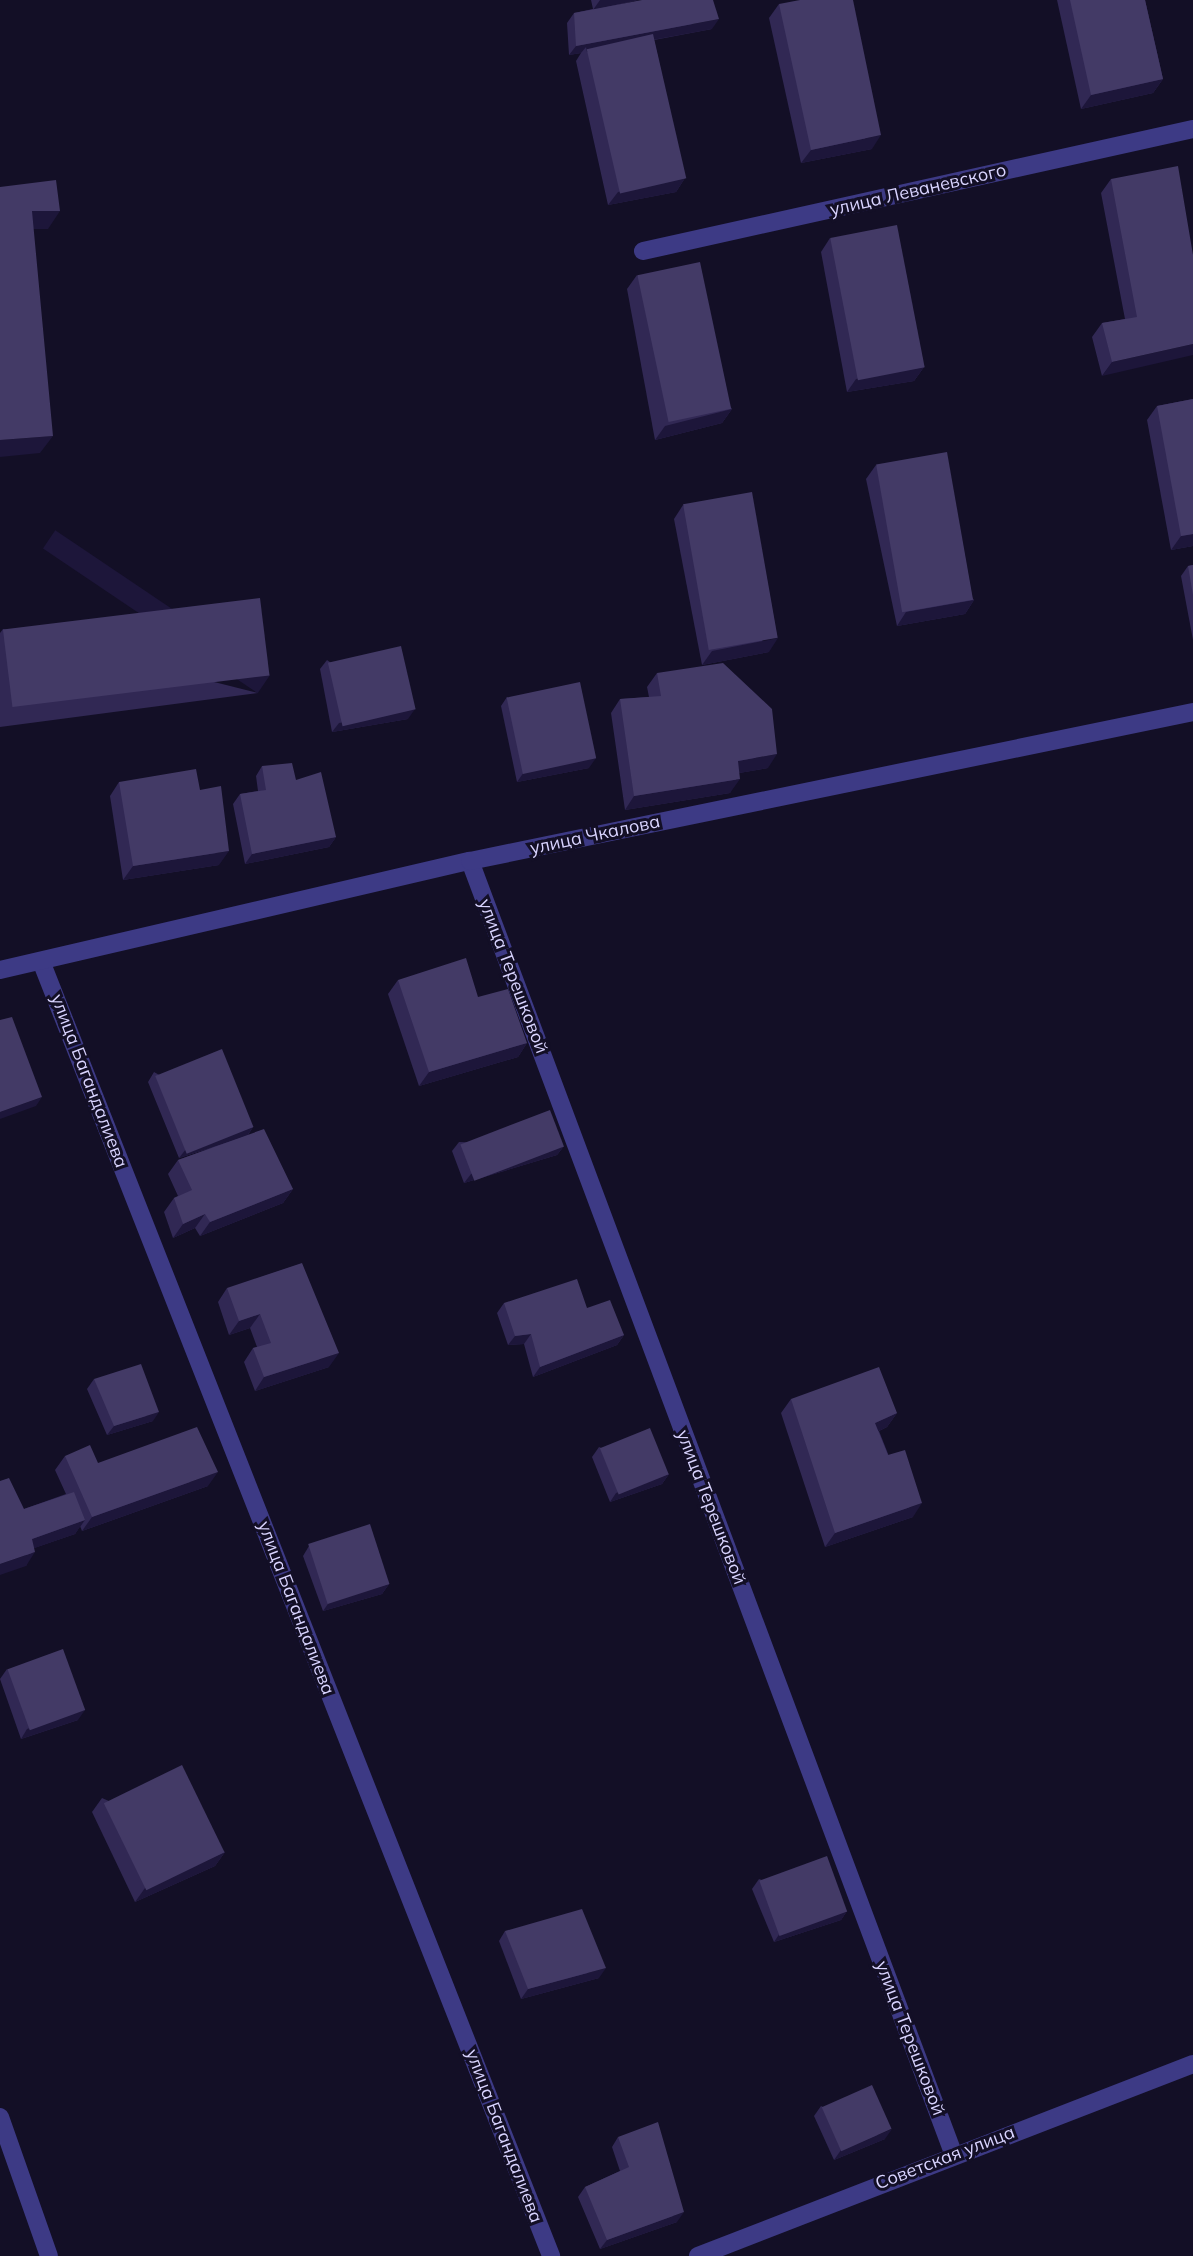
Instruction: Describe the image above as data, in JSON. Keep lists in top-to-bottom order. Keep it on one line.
{"streets":{"street":["улица Леваневского","улица Чкалова","улица Терешковой","улица Багандалиева","Советская улица"]},"crossings":[["улица Чкалова","улица Терешковой"],["улица Чкалова","улица Багандалиева"],["улица Терешковой","Советская улица"]]}
